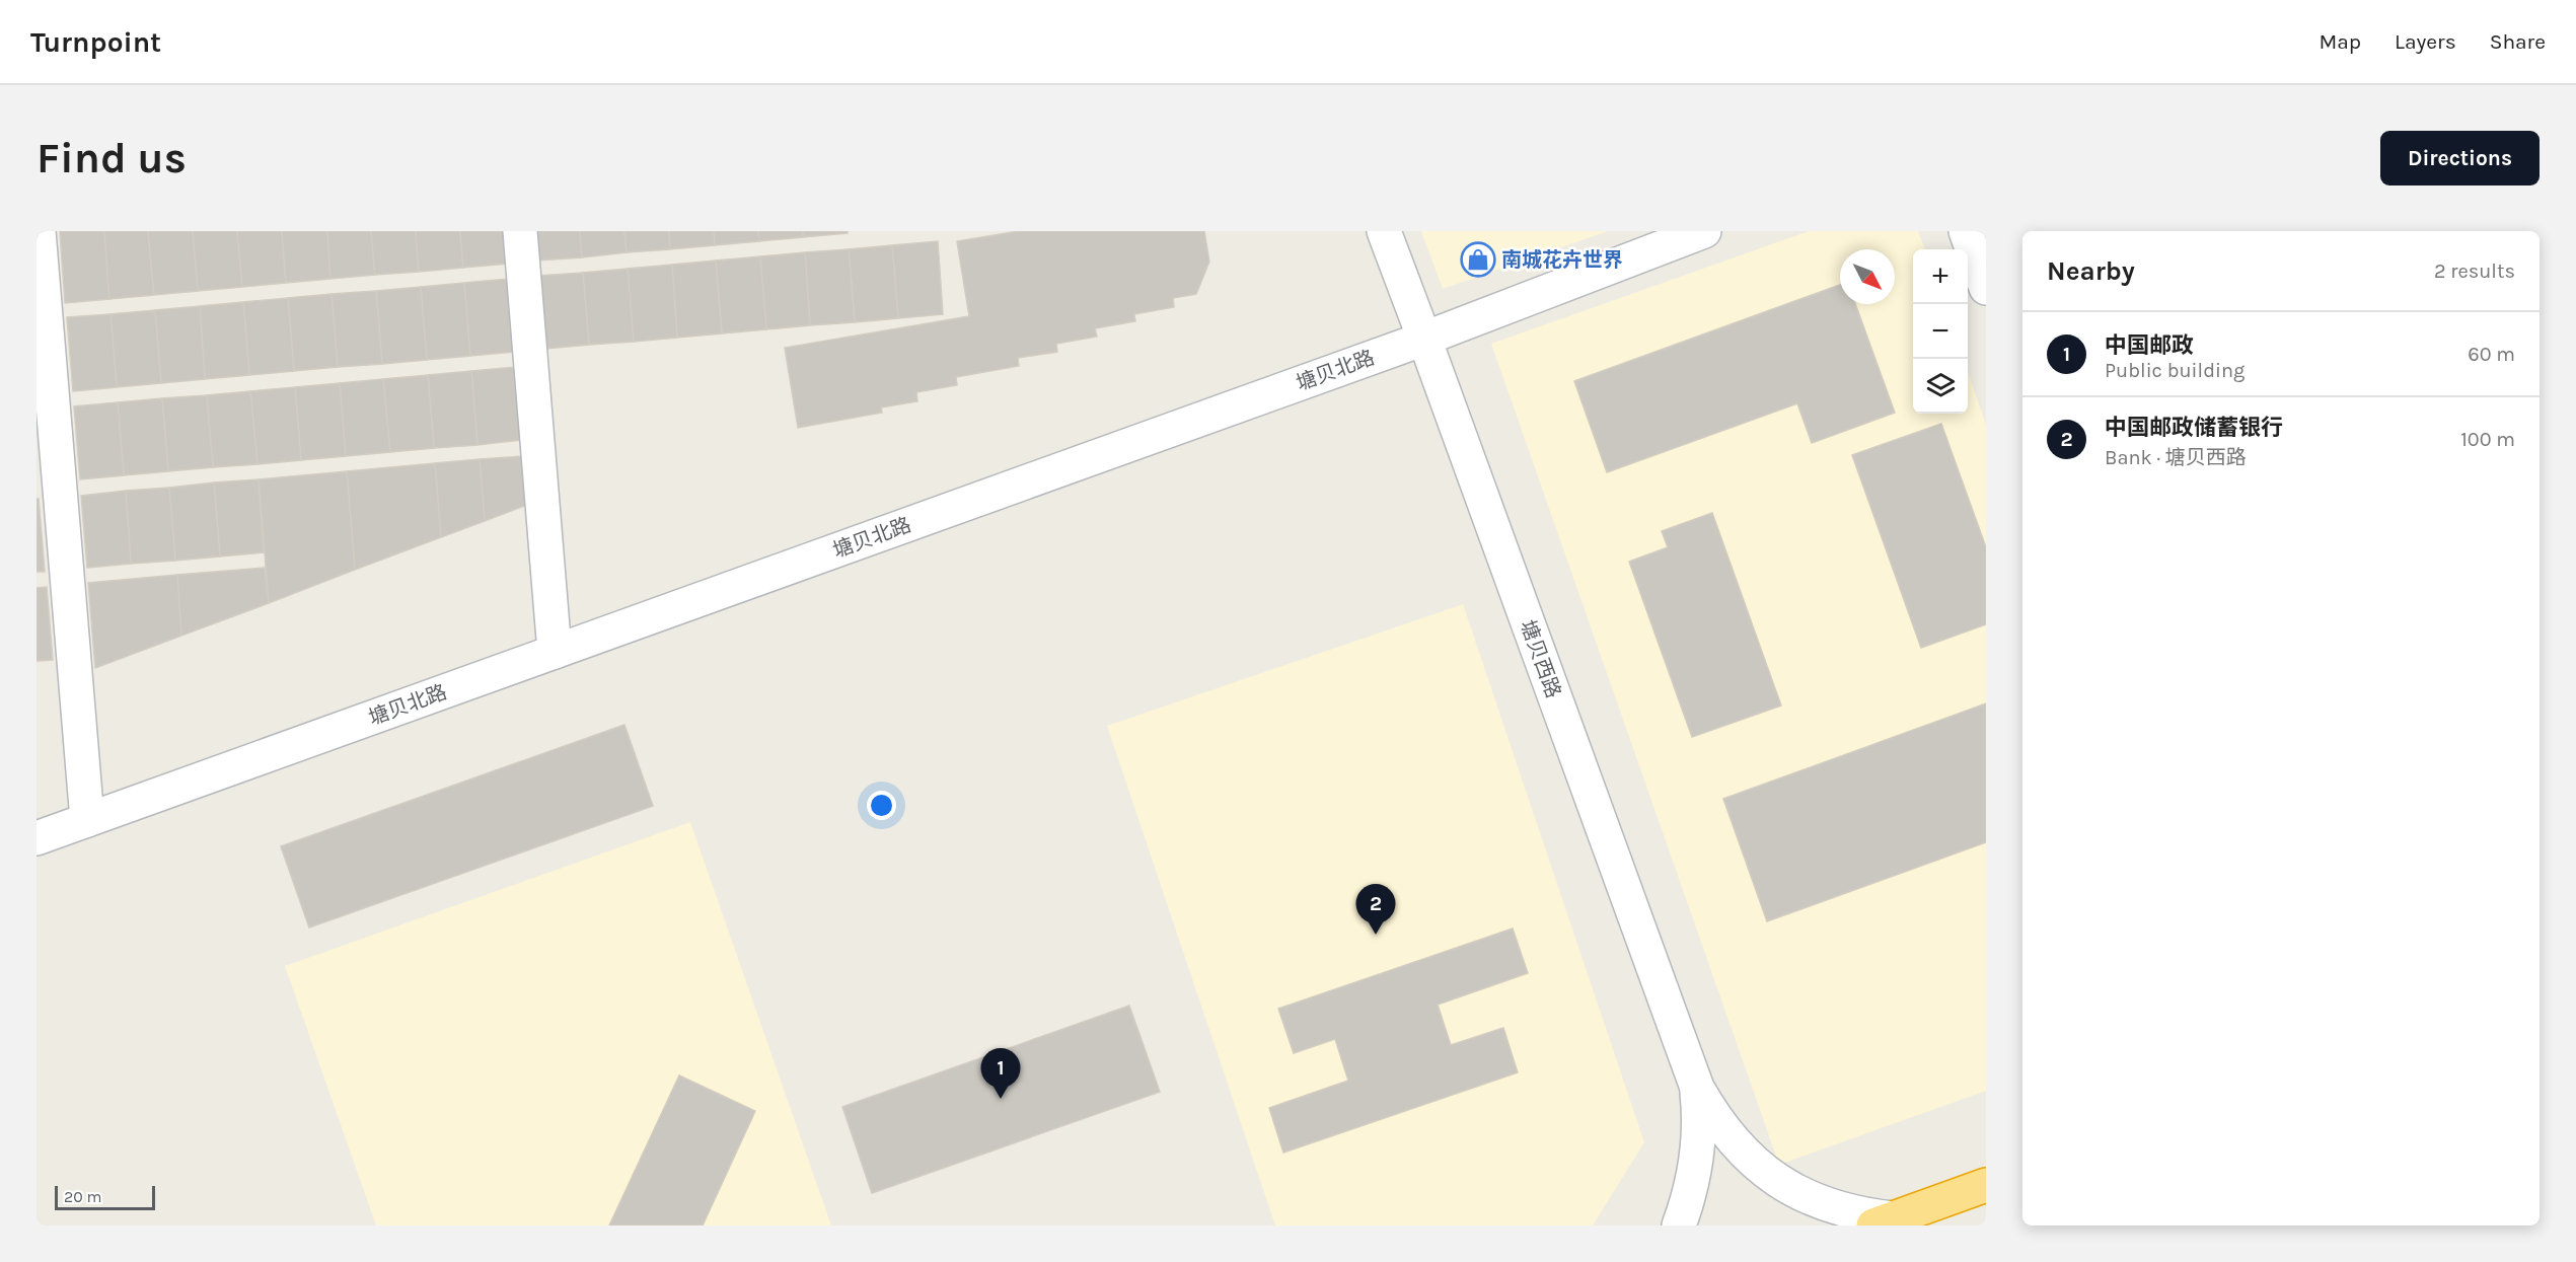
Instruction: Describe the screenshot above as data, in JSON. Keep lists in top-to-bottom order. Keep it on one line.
{"streets":{"street":["塘贝北路","塘贝西路"]},"crossings":[["塘贝北路","塘贝西路"]],"places":{"shop":["南城花卉世界"]},"scale_bar":"20 m","north":"bottom right","page":{"header":"Turnpoint","nav":["Map","Layers","Share"],"buttons":"Directions","title":"Find us","heading":["Nearby","2 results"],"map_buttons":["+","−"],"list":[{"mark":"1","name":"中国邮政","note":"Public building","value":"60 m"},{"mark":"2","name":"中国邮政储蓄银行","note":"Bank · 塘贝西路","value":"100 m"}],"pins":["2","1"],"scale":"20 m"}}
